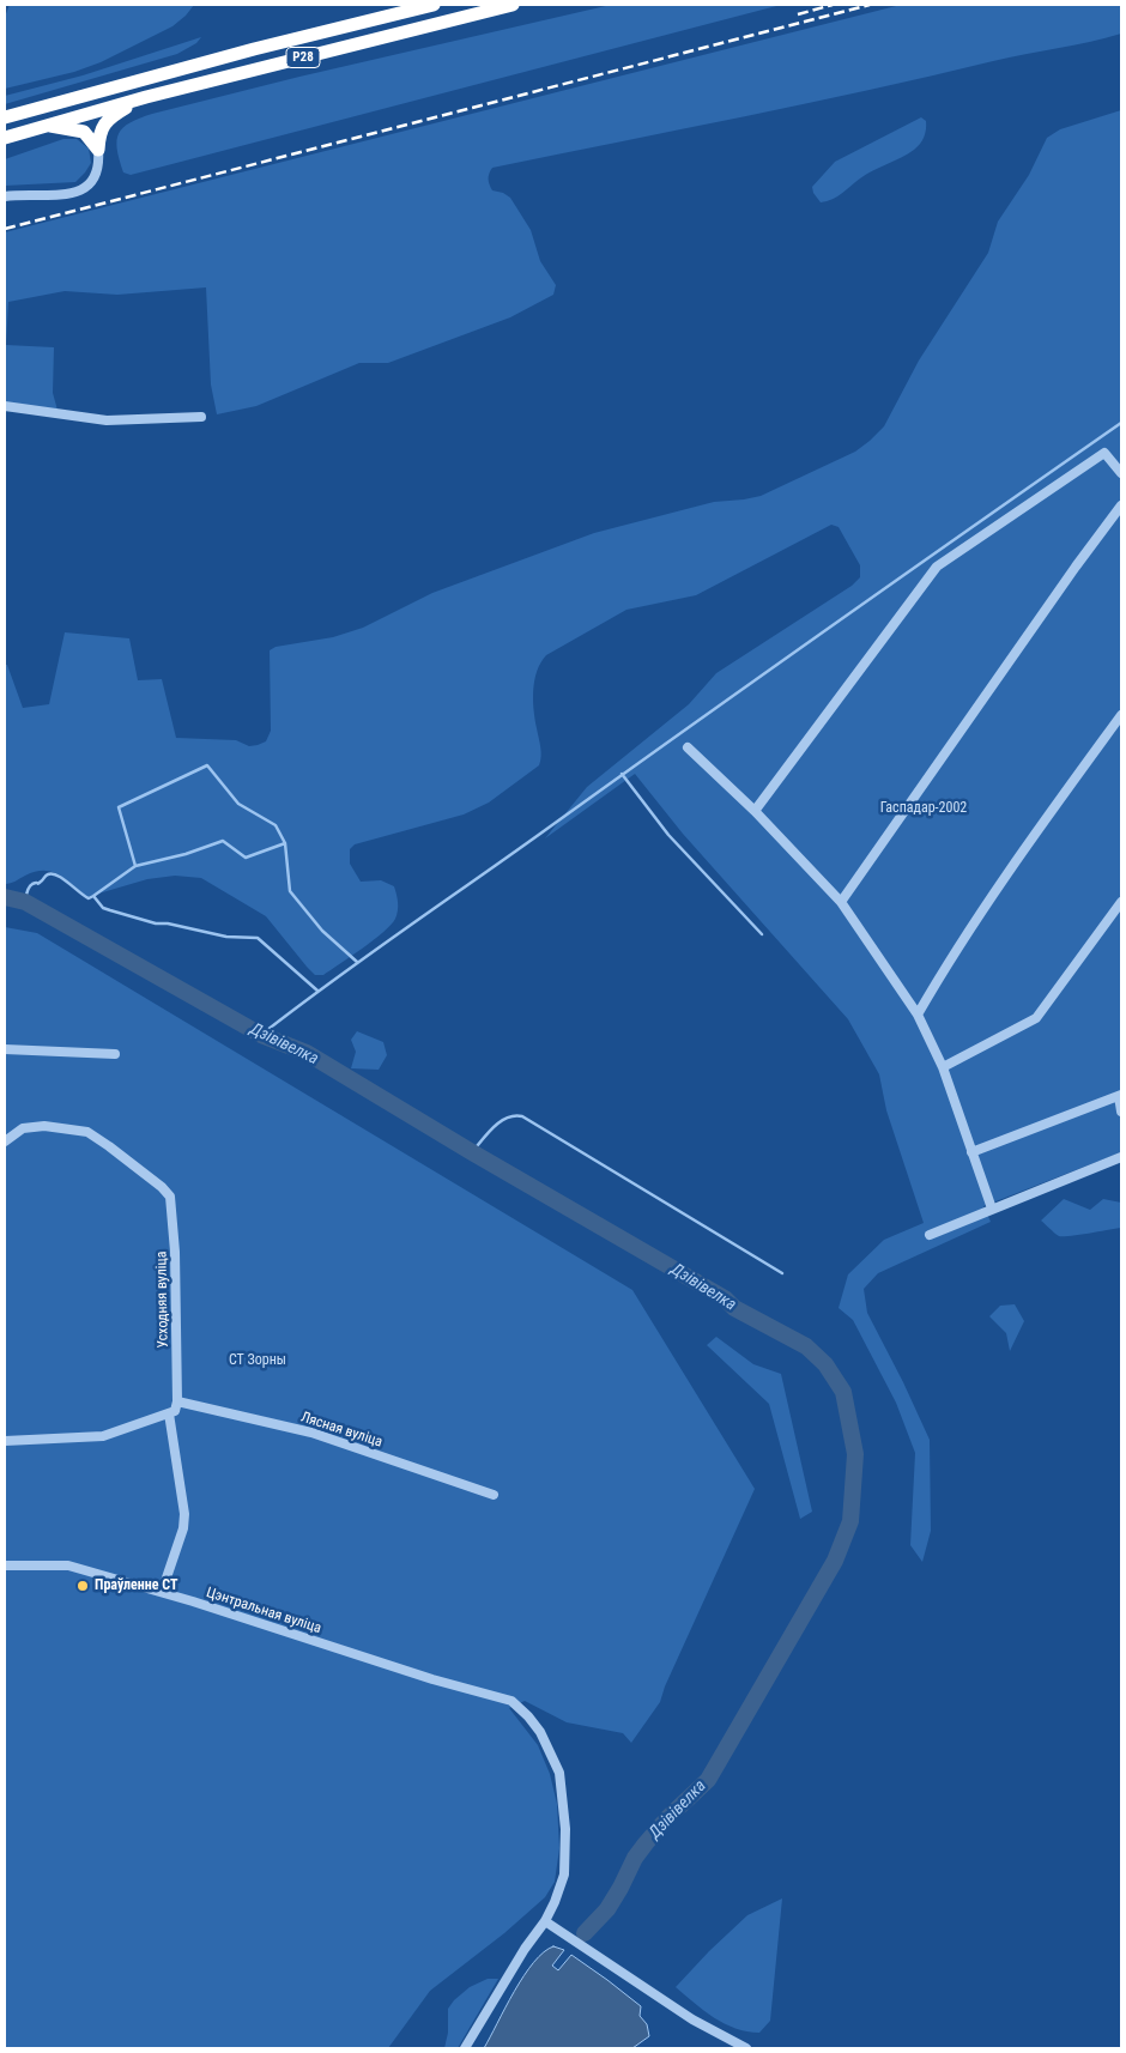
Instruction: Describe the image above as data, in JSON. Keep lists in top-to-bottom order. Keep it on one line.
{"streets":{"highway":["Р28"],"street":["Усходняя вуліца","Лясная вуліца","Цэнтральная вуліца"]},"crossings":[["Усходняя вуліца","Лясная вуліца"]],"water":["Дзівівелка"],"parks":["Гаспадар-2002","СТ Зорны"],"places":["Праўленне СТ"]}
